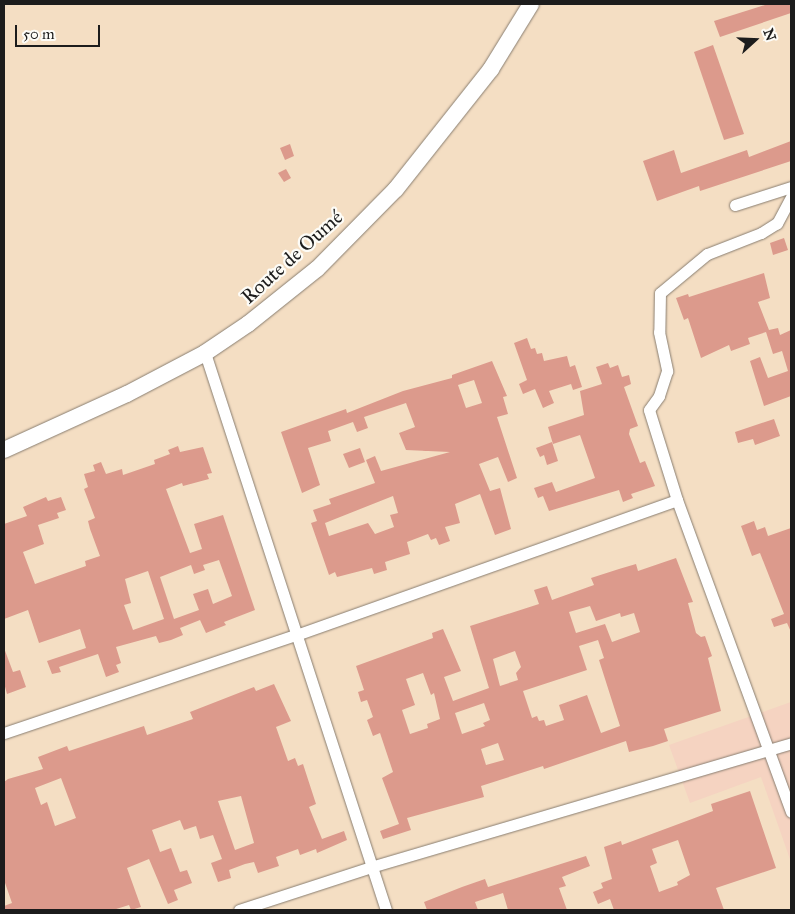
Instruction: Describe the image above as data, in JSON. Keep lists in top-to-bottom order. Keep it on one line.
{"streets":{"main road":["Route de Oumé"]},"scale_bar":"50 m","north":"right"}
